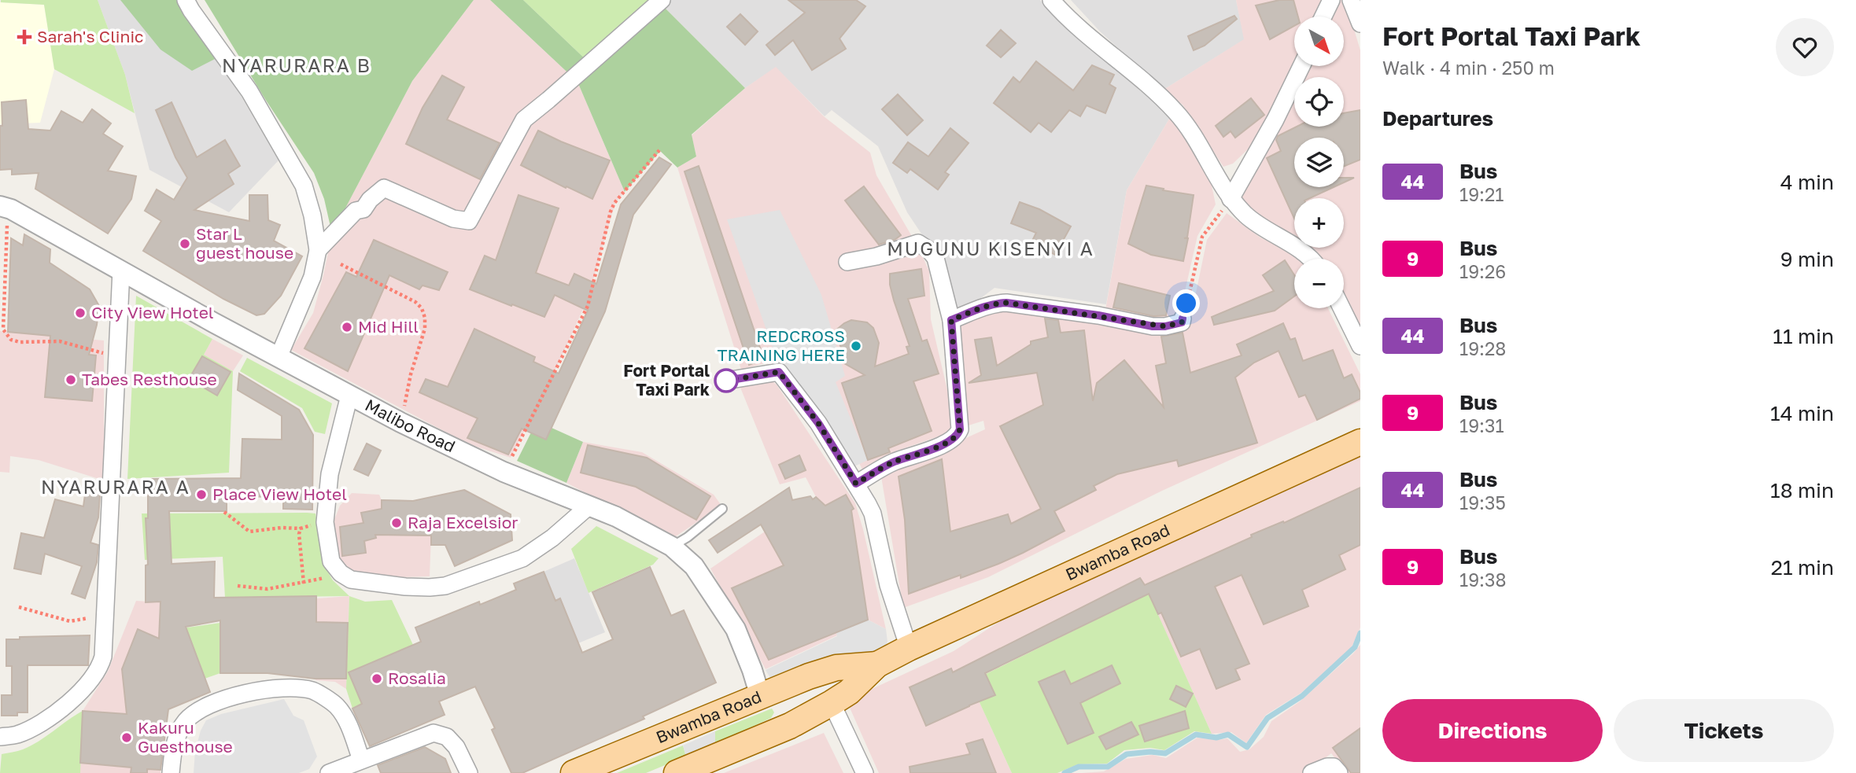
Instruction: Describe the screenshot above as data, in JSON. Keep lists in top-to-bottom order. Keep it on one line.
{"streets":{"main road":["Bwamba Road"],"street":["Malibo Road"]},"crossings":[["Malibo Road","Bwamba Road"]],"districts":["NYARURARA B","MUGUNU KISENYI A","NYARURARA A"],"places":{"health":["Sarah's Clinic"],"other":["Star L guest house","City View Hotel","Mid Hill","REDCROSS TRAINING HERE","Tabes Resthouse","Fort Portal Taxi Park","Place View Hotel","Raja Excelsior","Rosalia","Kakuru Guesthouse"]},"lines":["bus line 44"],"north":"bottom right","page":{"heading":[["Fort Portal Taxi Park","Walk · 4 min · 250 m"],"Departures"],"map_buttons":["+","−"],"list":[{"mark":"44","name":"Bus","note":"19:21","value":"4 min"},{"mark":"9","name":"Bus","note":"19:26","value":"9 min"},{"mark":"44","name":"Bus","note":"19:28","value":"11 min"},{"mark":"9","name":"Bus","note":"19:31","value":"14 min"},{"mark":"44","name":"Bus","note":"19:35","value":"18 min"},{"mark":"9","name":"Bus","note":"19:38","value":"21 min"}],"buttons":["Directions","Tickets"]}}
